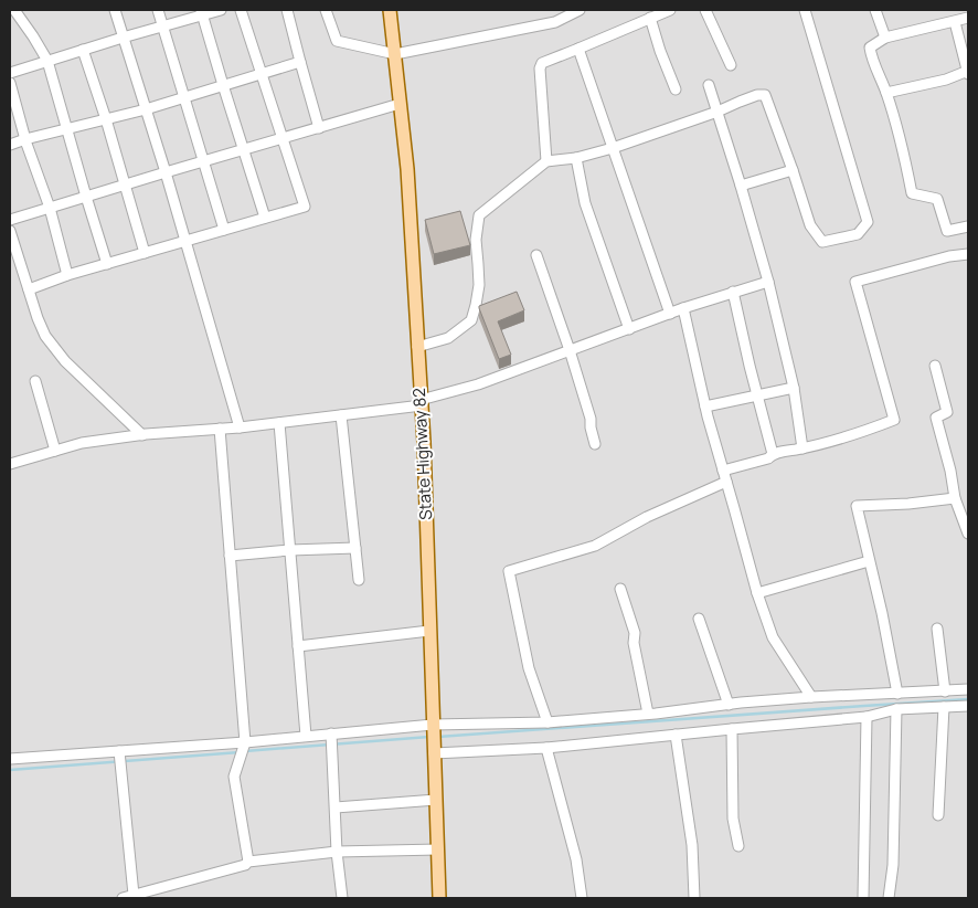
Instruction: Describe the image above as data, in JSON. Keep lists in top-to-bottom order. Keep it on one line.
{"streets":{"main road":["State Highway 82"]}}
